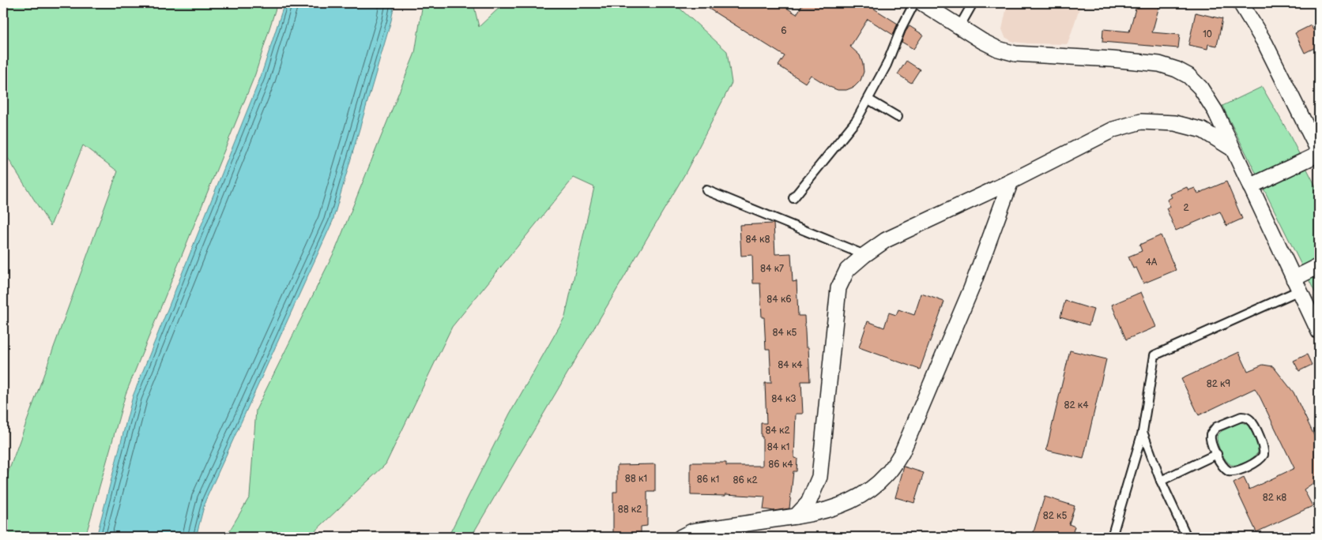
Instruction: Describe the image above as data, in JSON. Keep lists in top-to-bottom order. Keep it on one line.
{"house_numbers":["6","10","2","84 к8","4А","84 к7","84 к6","84 к5","84 к4","82 к9","84 к3","82 к4","84 к2","84 к1","86 к4","88 к1","86 к1","86 к2","82 к8","88 к2","82 к5"]}
